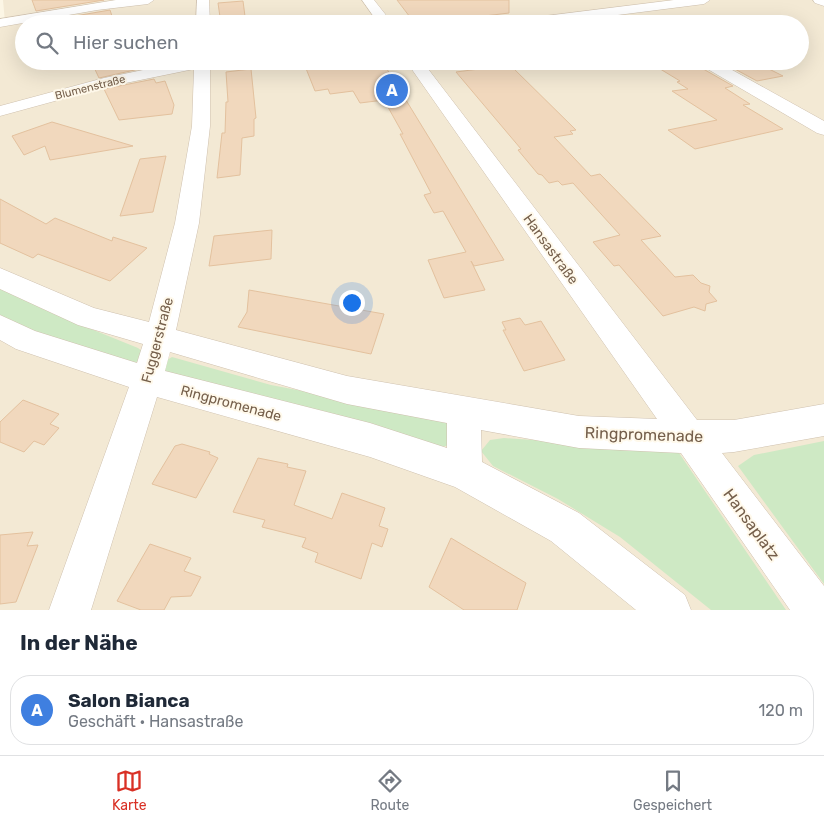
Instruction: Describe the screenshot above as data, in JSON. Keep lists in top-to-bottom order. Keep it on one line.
{"streets":{"street":["Blumenstraße","Hansastraße","Fuggerstraße","Ringpromenade","Hansaplatz"]},"crossings":[["Hansastraße","Ringpromenade"],["Hansastraße","Hansaplatz"],["Fuggerstraße","Ringpromenade"],["Ringpromenade","Hansaplatz"]],"page":{"search":"Hier suchen","pins":"A","heading":"In der Nähe","list":[{"mark":"A","name":"Salon Bianca","note":"Geschäft · Hansastraße","value":"120 m"}],"nav":["Karte","Route","Gespeichert"]}}
